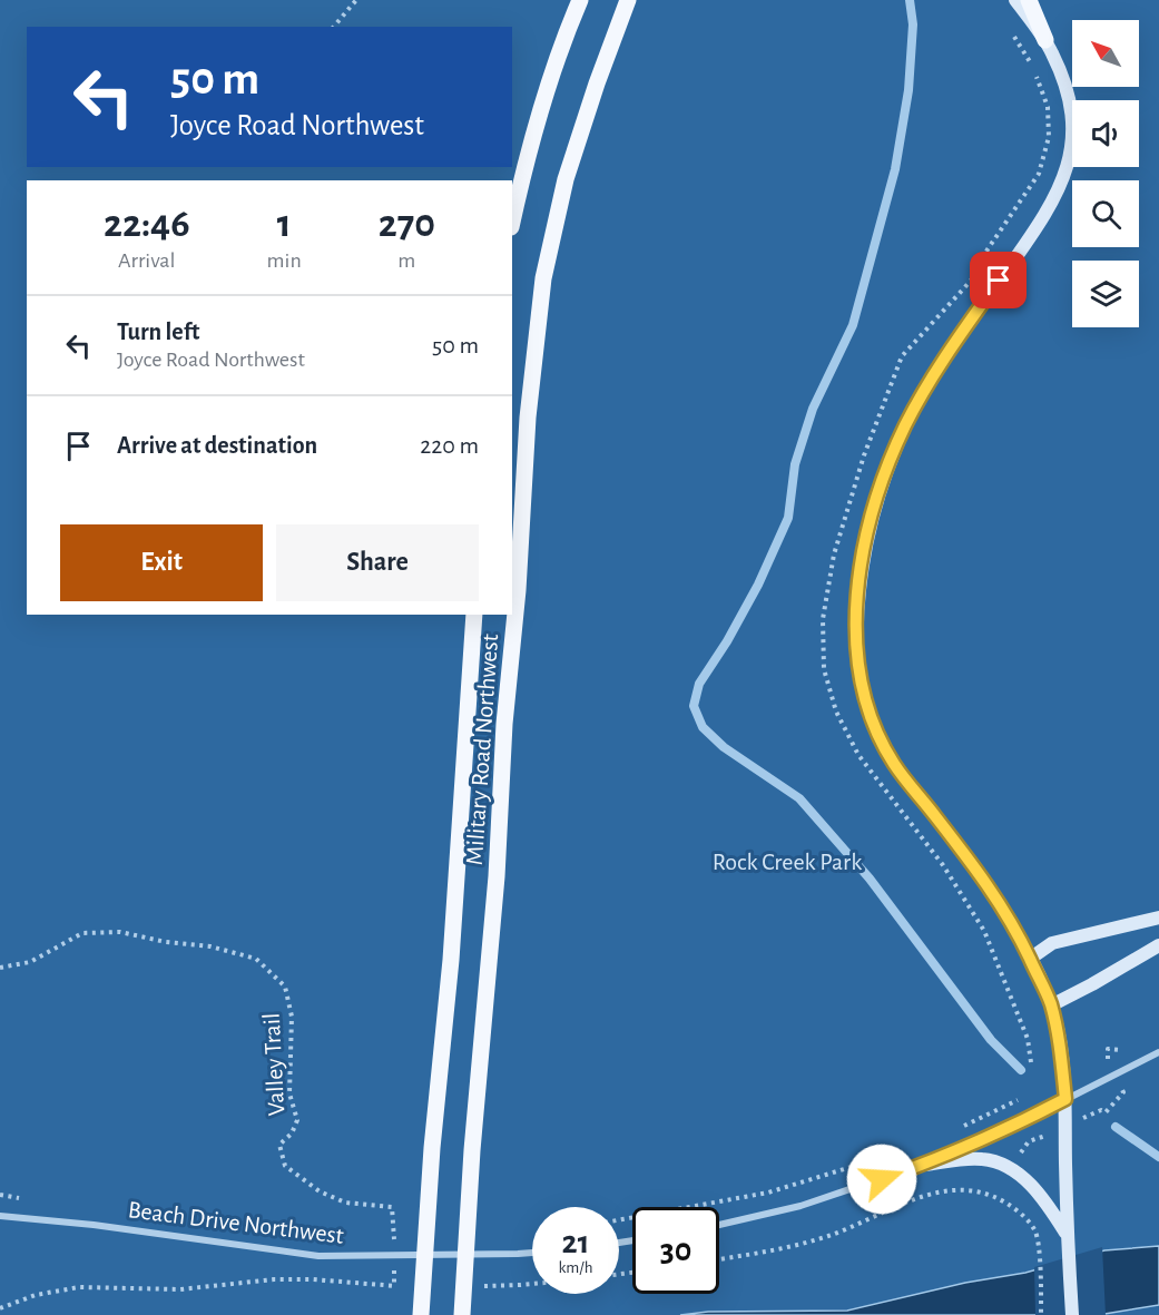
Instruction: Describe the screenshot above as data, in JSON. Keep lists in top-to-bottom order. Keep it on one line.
{"streets":{"main road":["Military Road Northwest"],"street":["Beach Drive Northwest"],"path":["Valley Trail"]},"crossings":[["Valley Trail","Beach Drive Northwest"]],"parks":["Rock Creek Park"],"north":"top left","page":{"turn":["50 m","Joyce Road Northwest"],"eta":["22:46","Arrival","1","min","270","m"],"list":[{"name":"Turn left","note":"Joyce Road Northwest","value":"50 m"},{"name":"Arrive at destination","value":"220 m"}],"buttons":["Exit","Share"],"speed":"21 km/h","limit":"30"}}
